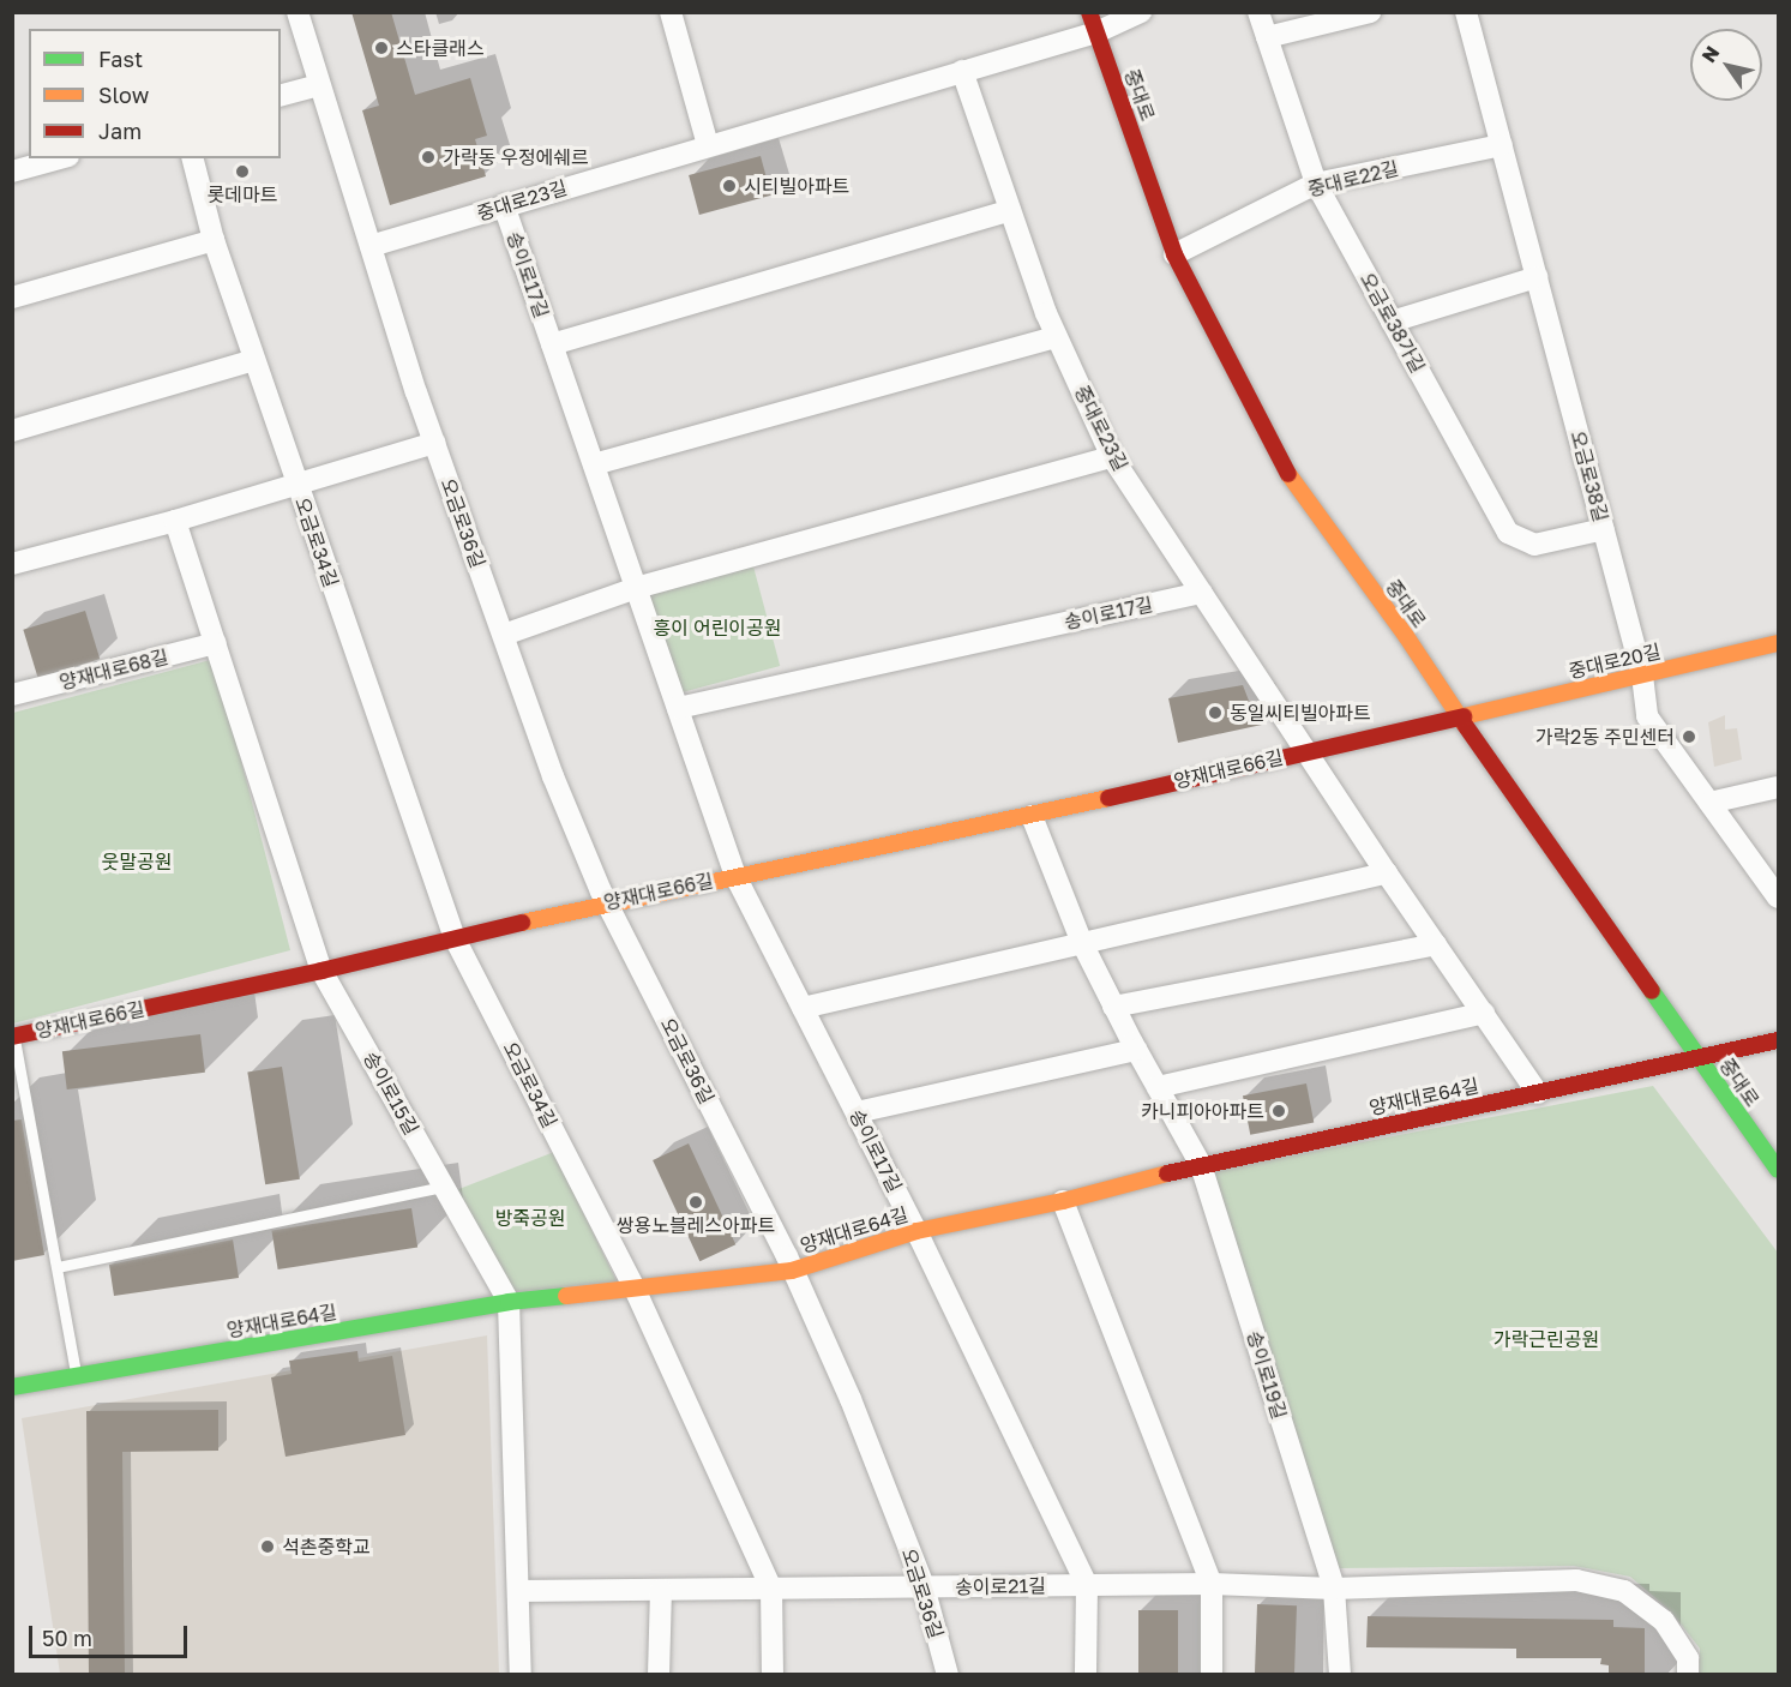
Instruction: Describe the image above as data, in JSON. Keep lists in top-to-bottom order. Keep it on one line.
{"streets":{"street":["중대로","중대로22길","중대로23길","송이로17길","오금로38가길","오금로38길","오금로36길","오금로34길","중대로20길","양재대로68길","양재대로66길","송이로15길","양재대로64길","송이로19길","송이로21길"]},"crossings":[["중대로","중대로22길"],["중대로","중대로23길"],["중대로","중대로20길"],["중대로","양재대로66길"],["중대로","양재대로64길"],["중대로22길","오금로38가길"],["중대로22길","오금로38길"],["중대로23길","송이로17길"],["중대로23길","오금로36길"],["중대로23길","양재대로66길"],["송이로17길","양재대로66길"],["송이로17길","양재대로64길"],["송이로17길","송이로21길"],["오금로38가길","오금로38길"],["오금로38길","중대로20길"],["오금로36길","양재대로66길"],["오금로36길","양재대로64길"],["오금로36길","송이로21길"],["오금로34길","양재대로66길"],["오금로34길","송이로15길"],["오금로34길","양재대로64길"],["오금로34길","송이로21길"],["중대로20길","양재대로66길"],["양재대로68길","송이로15길"],["양재대로66길","송이로15길"],["양재대로66길","양재대로64길"],["양재대로66길","송이로19길"],["송이로15길","양재대로64길"],["송이로15길","송이로21길"],["양재대로64길","송이로19길"],["송이로19길","송이로21길"]],"parks":["흥이 어린이공원","웃말공원","방죽공원","가락근린공원"],"places":["스타클래스","가락동 우정에쉐르","롯데마트","시티빌아파트","동일씨티빌아파트","가락2동 주민센터","카니피아아파트","쌍용노블레스아파트","석촌중학교"],"legend":["Fast","Slow","Jam"],"scale_bar":"50 m","north":"top left"}
